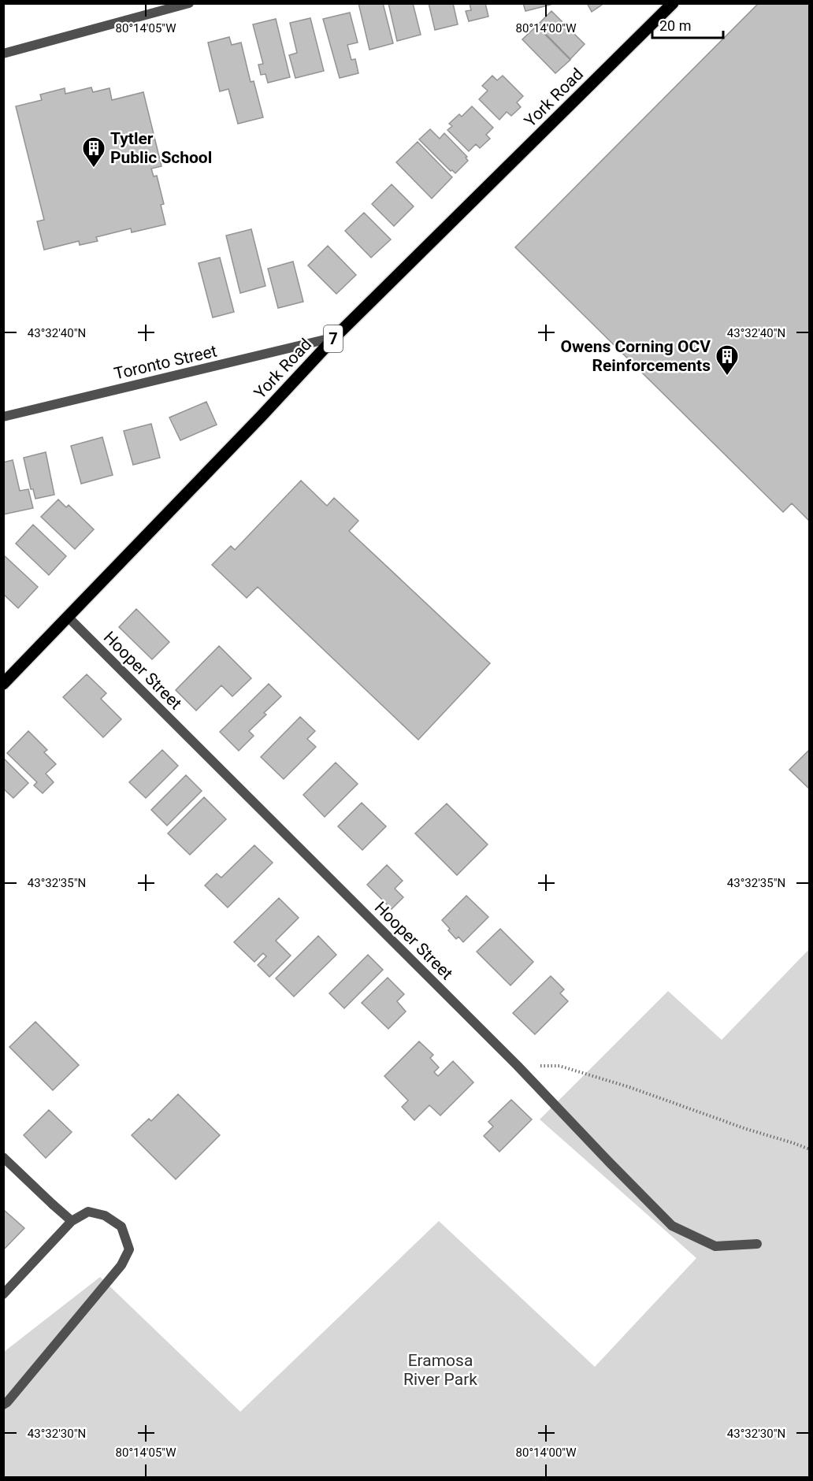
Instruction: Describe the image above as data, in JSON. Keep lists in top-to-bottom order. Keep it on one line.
{"streets":{"main road":["York Road","7"],"street":["Toronto Street","Hooper Street"]},"crossings":[["York Road","Toronto Street"],["York Road","Hooper Street"]],"parks":["Eramosa River Park"],"places":{"building":["Tytler Public School","Owens Corning OCV Reinforcements"]},"scale_bar":"20 m","coordinates":["80°14'05\"W","80°14'00\"W","43°32'40\"N","43°32'35\"N","43°32'30\"N"]}
